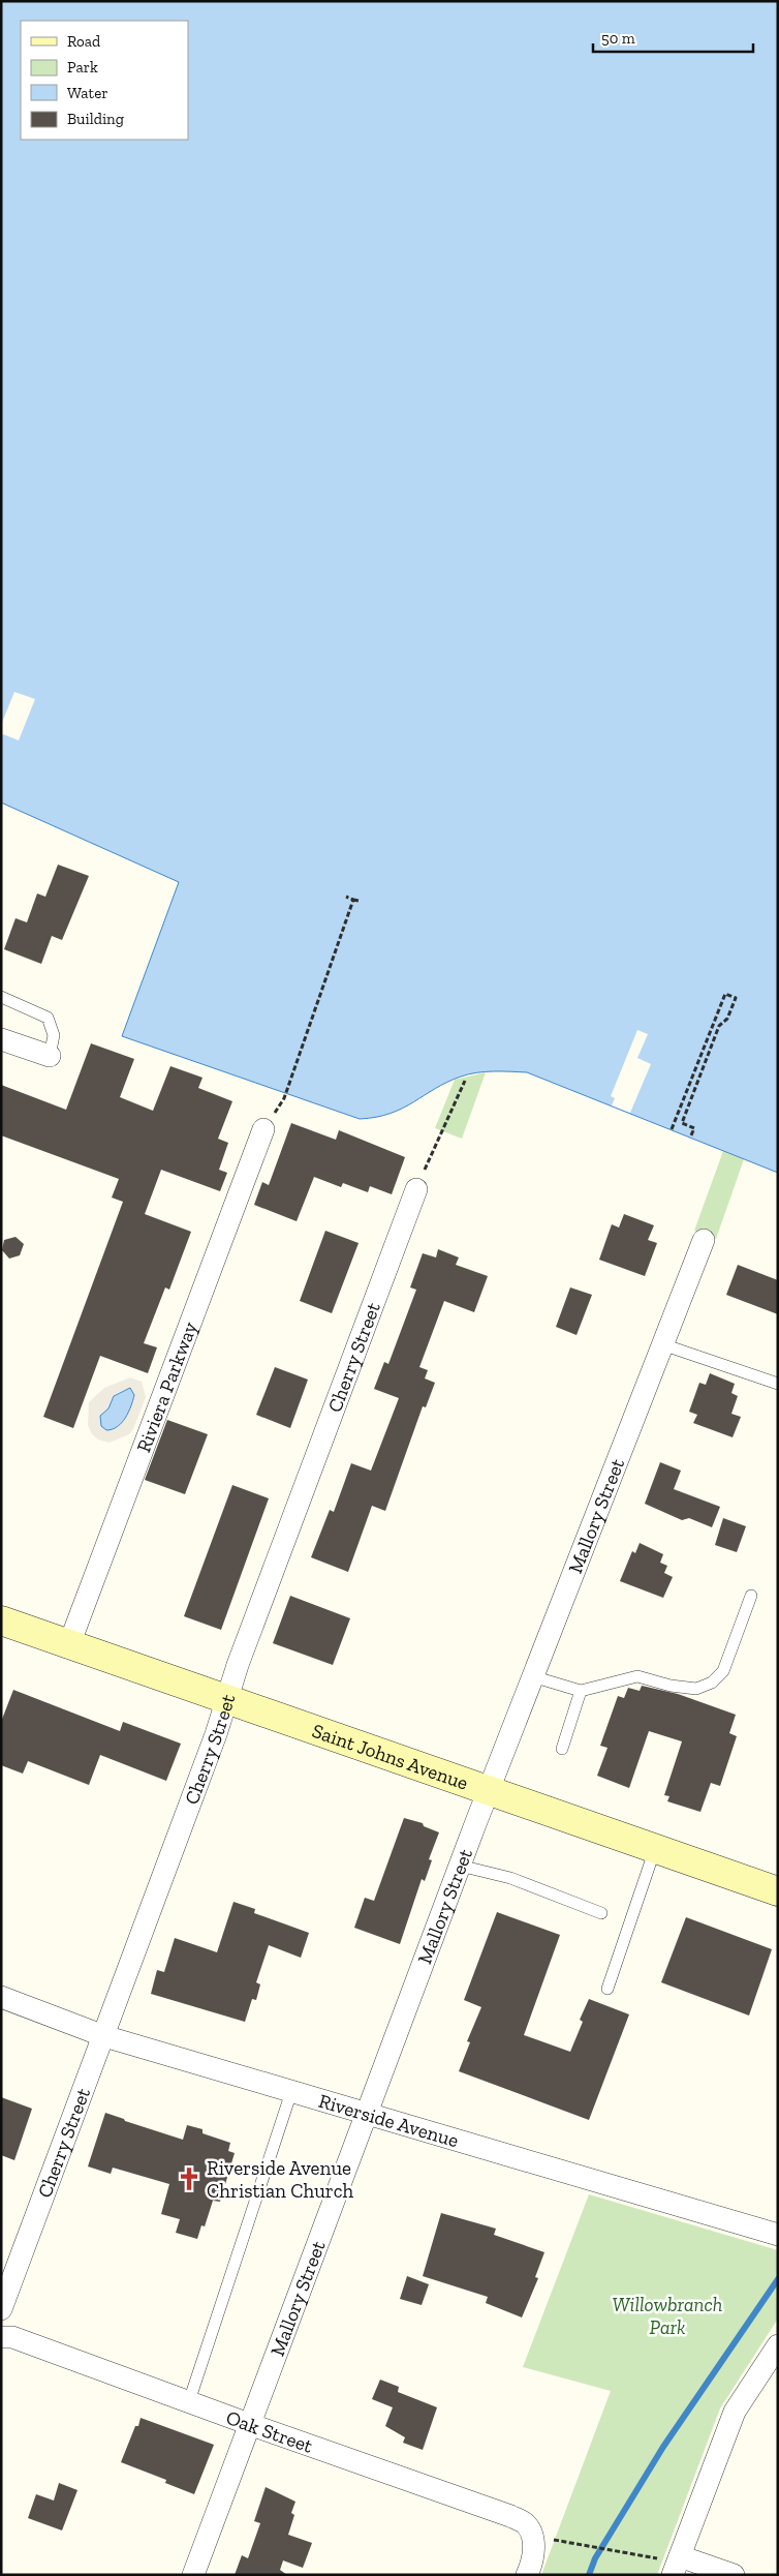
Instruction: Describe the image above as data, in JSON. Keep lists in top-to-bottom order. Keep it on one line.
{"streets":{"main road":["Saint Johns Avenue"],"street":["Cherry Street","Riviera Parkway","Mallory Street","Riverside Avenue","Oak Street"]},"crossings":[["Cherry Street","Saint Johns Avenue"],["Cherry Street","Riverside Avenue"],["Riviera Parkway","Saint Johns Avenue"],["Mallory Street","Saint Johns Avenue"],["Mallory Street","Riverside Avenue"],["Mallory Street","Oak Street"]],"parks":["Willowbranch Park"],"places":{"church":["Riverside Avenue Christian Church"]},"legend":["Road","Park","Water","Building"],"scale_bar":"50 m"}
